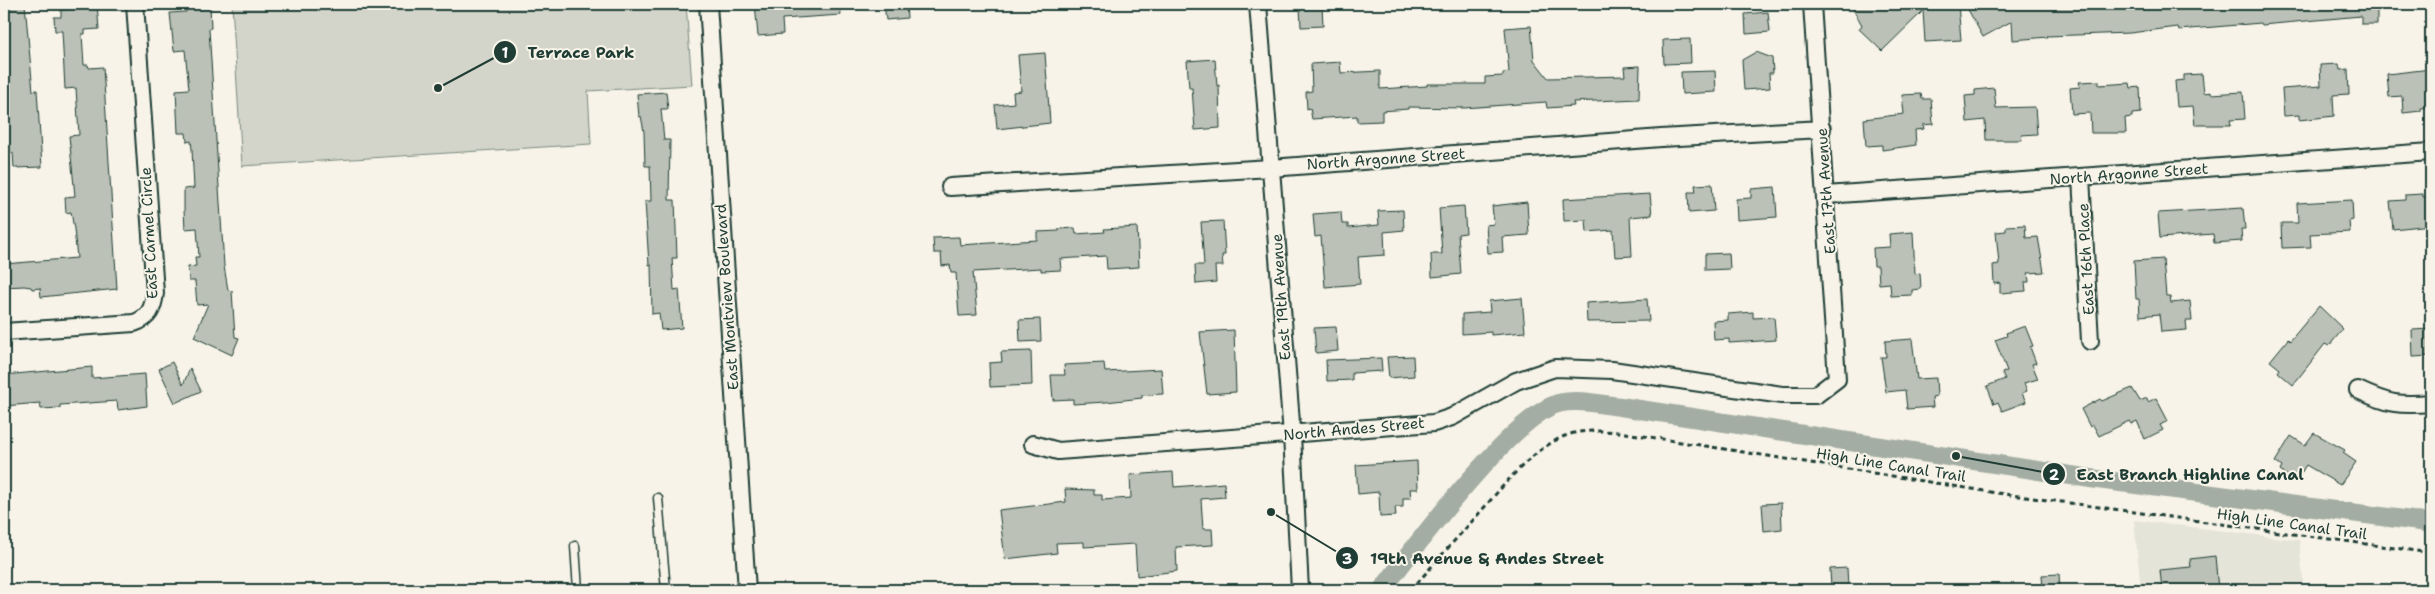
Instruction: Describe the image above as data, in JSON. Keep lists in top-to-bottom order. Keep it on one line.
{"streets":{"street":["North Argonne Street","East 17th Avenue","East Carmel Circle","East 16th Place","East Montview Boulevard","East 19th Avenue","North Andes Street"],"path":["High Line Canal Trail"]},"crossings":[["North Argonne Street","East 17th Avenue"],["North Argonne Street","East 16th Place"],["North Argonne Street","East 19th Avenue"],["East 17th Avenue","North Andes Street"],["East 19th Avenue","North Andes Street"]],"places":["Terrace Park","East Branch Highline Canal","19th Avenue & Andes Street"]}
